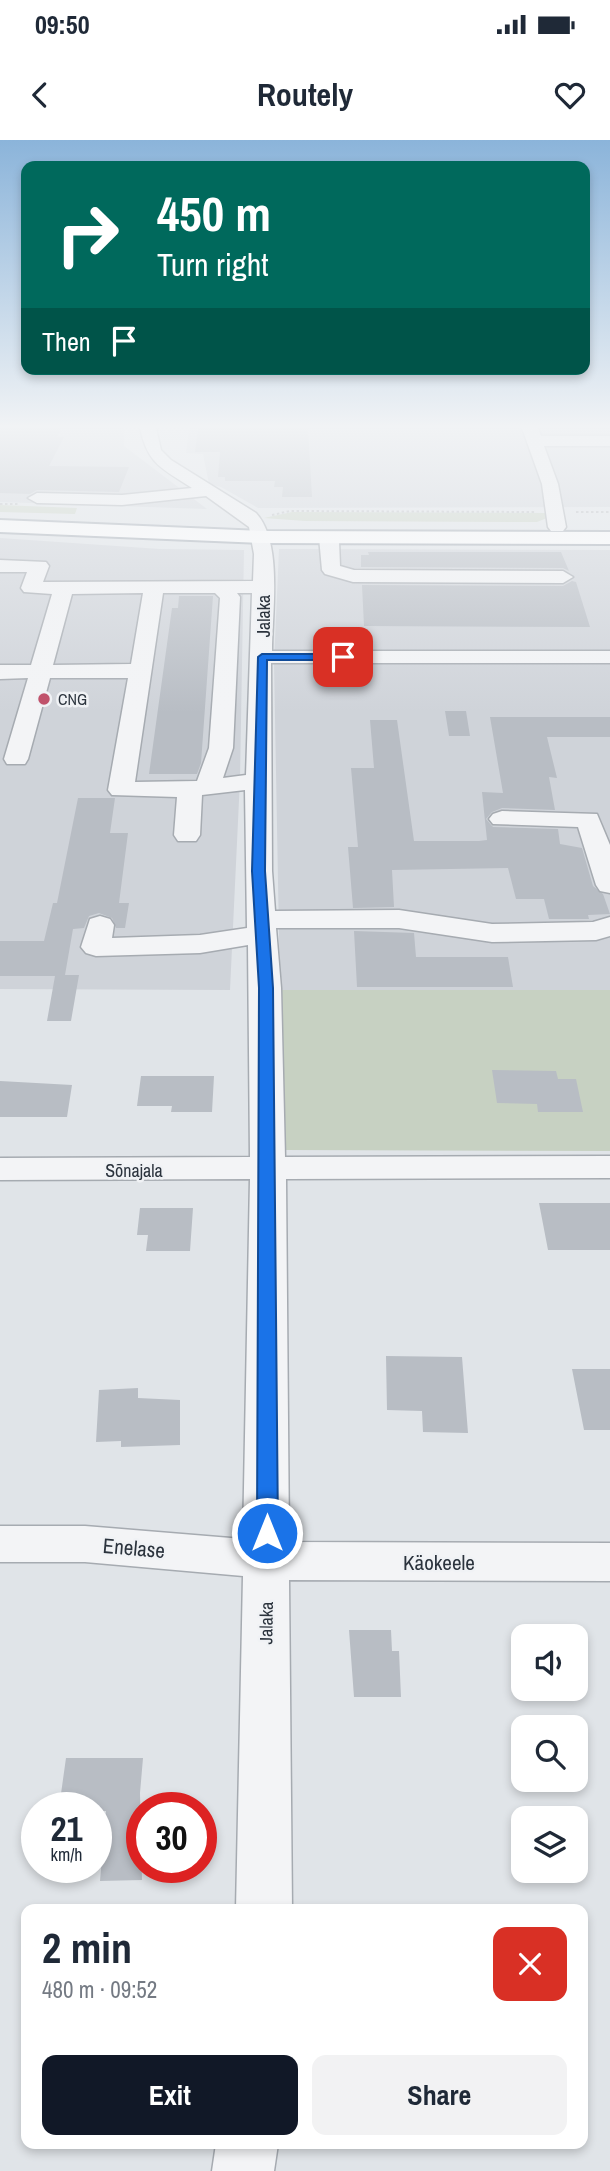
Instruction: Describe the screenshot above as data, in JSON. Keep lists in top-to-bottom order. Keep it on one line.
{"streets":{"street":["Jalaka","Sõnajala","Enelase","Käokeele"]},"crossings":[["Jalaka","Sõnajala"],["Jalaka","Enelase"],["Jalaka","Käokeele"],["Enelase","Käokeele"]],"places":["CNG"],"page":{"status":"09:50","header":"Routely","turn":["450 m","Turn right"],"then":"Then","speed":"21 km/h","limit":"30","heading":["2 min","480 m · 09:52"],"buttons":["Exit","Share"]}}
